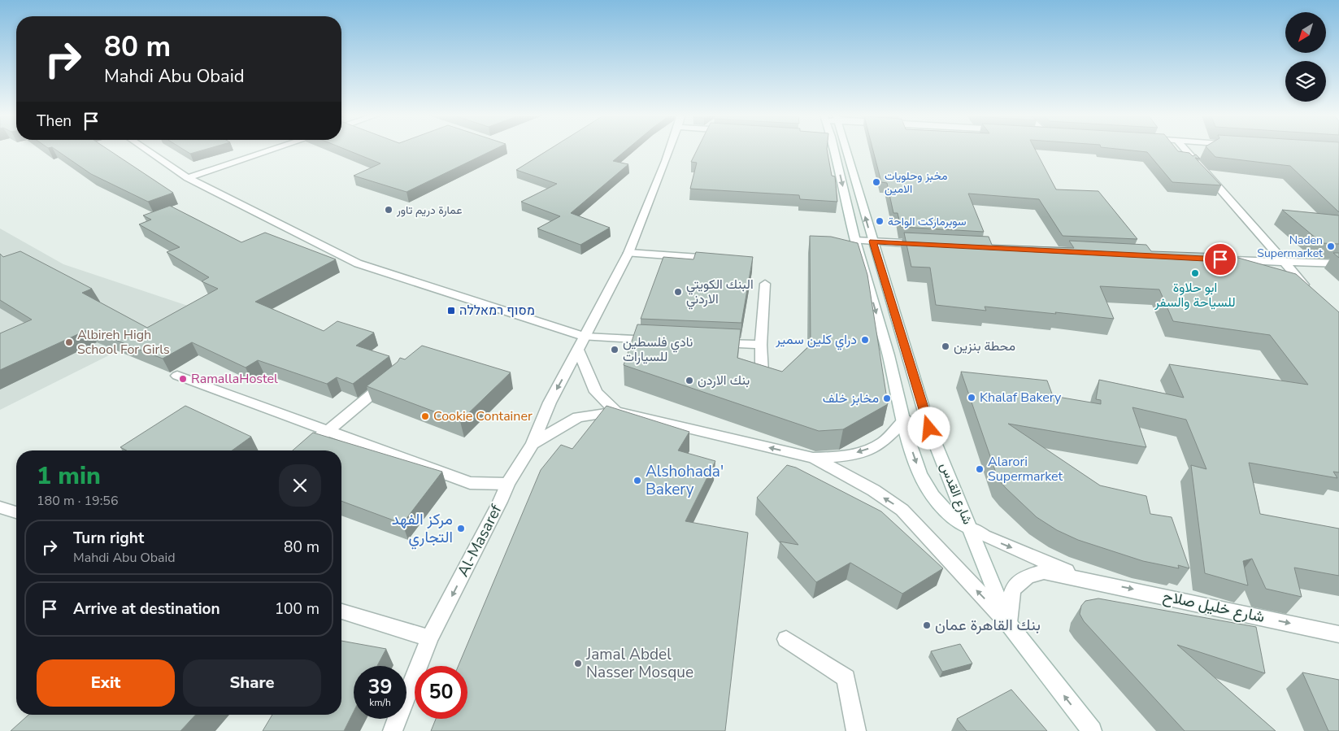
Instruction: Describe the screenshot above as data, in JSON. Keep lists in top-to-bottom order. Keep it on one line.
{"streets":{"street":["شارع القدس","Al-Masaref","شارع خليل صلاح"]},"one_way":["شارع خليل صلاح"],"places":{"other":["مخبز وحلويات الامين","عمارة دريم تاور","سوبرماركت الواحة","Naden Supermarket","ابو حلاوة للسياحة والسفر","البنك الكويتي الاردني","دراي كلين سمير","Albireh High School For Girls","محطة بنزين","نادي فلسطين للسيارات","RamallaHostel","بنك الاردن","Khalaf Bakery","مخابز خلف","Cookie Container","Alarori Supermarket","Alshohada' Bakery","مركز الفهد التجاري","بنك القاهرة عمان","Jamal Abdel Nasser Mosque"],"transit":["מסוף רמאללה"]},"north":"bottom left","page":{"turn":["80 m","Mahdi Abu Obaid"],"then":"Then","heading":["1 min","180 m · 19:56"],"list":[{"name":"Turn right","note":"Mahdi Abu Obaid","value":"80 m"},{"name":"Arrive at destination","value":"100 m"}],"buttons":["Exit","Share"],"speed":"39 km/h","limit":"50"}}
